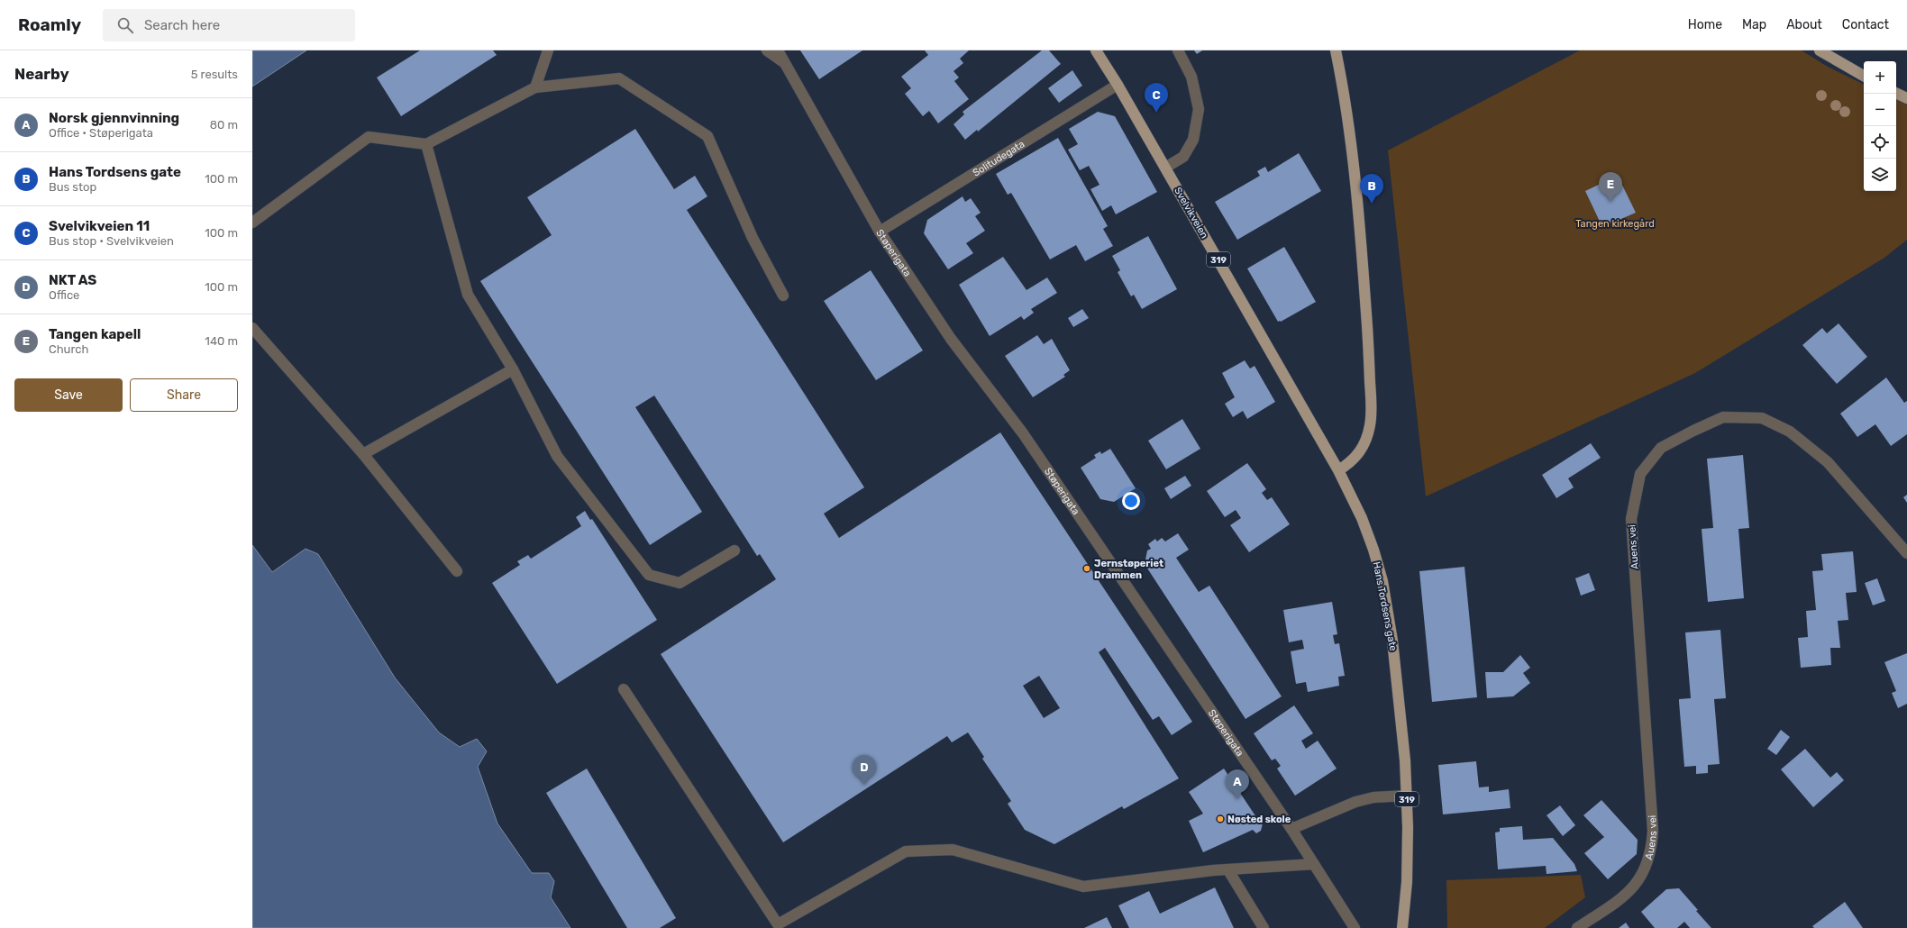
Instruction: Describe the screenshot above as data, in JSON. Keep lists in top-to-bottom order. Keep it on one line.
{"streets":{"main road":["Svelvikveien","319","Hans Tordsens gate"],"street":["Solitudegata","Støperigata","Auens vei"]},"crossings":[["Solitudegata","Svelvikveien"],["Solitudegata","Støperigata"],["Svelvikveien","Hans Tordsens gate"]],"parks":["Tangen kirkegård"],"places":["Jernstøperiet Drammen","Nøsted skole"],"page":{"header":"Roamly","search":"Search here","nav":["Home","Map","About","Contact"],"heading":["Nearby","5 results"],"map_buttons":["+","−"],"pins":["C","E","B","D","A"],"list":[{"mark":"A","name":"Norsk gjennvinning","note":"Office · Støperigata","value":"80 m"},{"mark":"B","name":"Hans Tordsens gate","note":"Bus stop","value":"100 m"},{"mark":"C","name":"Svelvikveien 11","note":"Bus stop · Svelvikveien","value":"100 m"},{"mark":"D","name":"NKT AS","note":"Office","value":"100 m"},{"mark":"E","name":"Tangen kapell","note":"Church","value":"140 m"}],"buttons":["Save","Share"]}}
